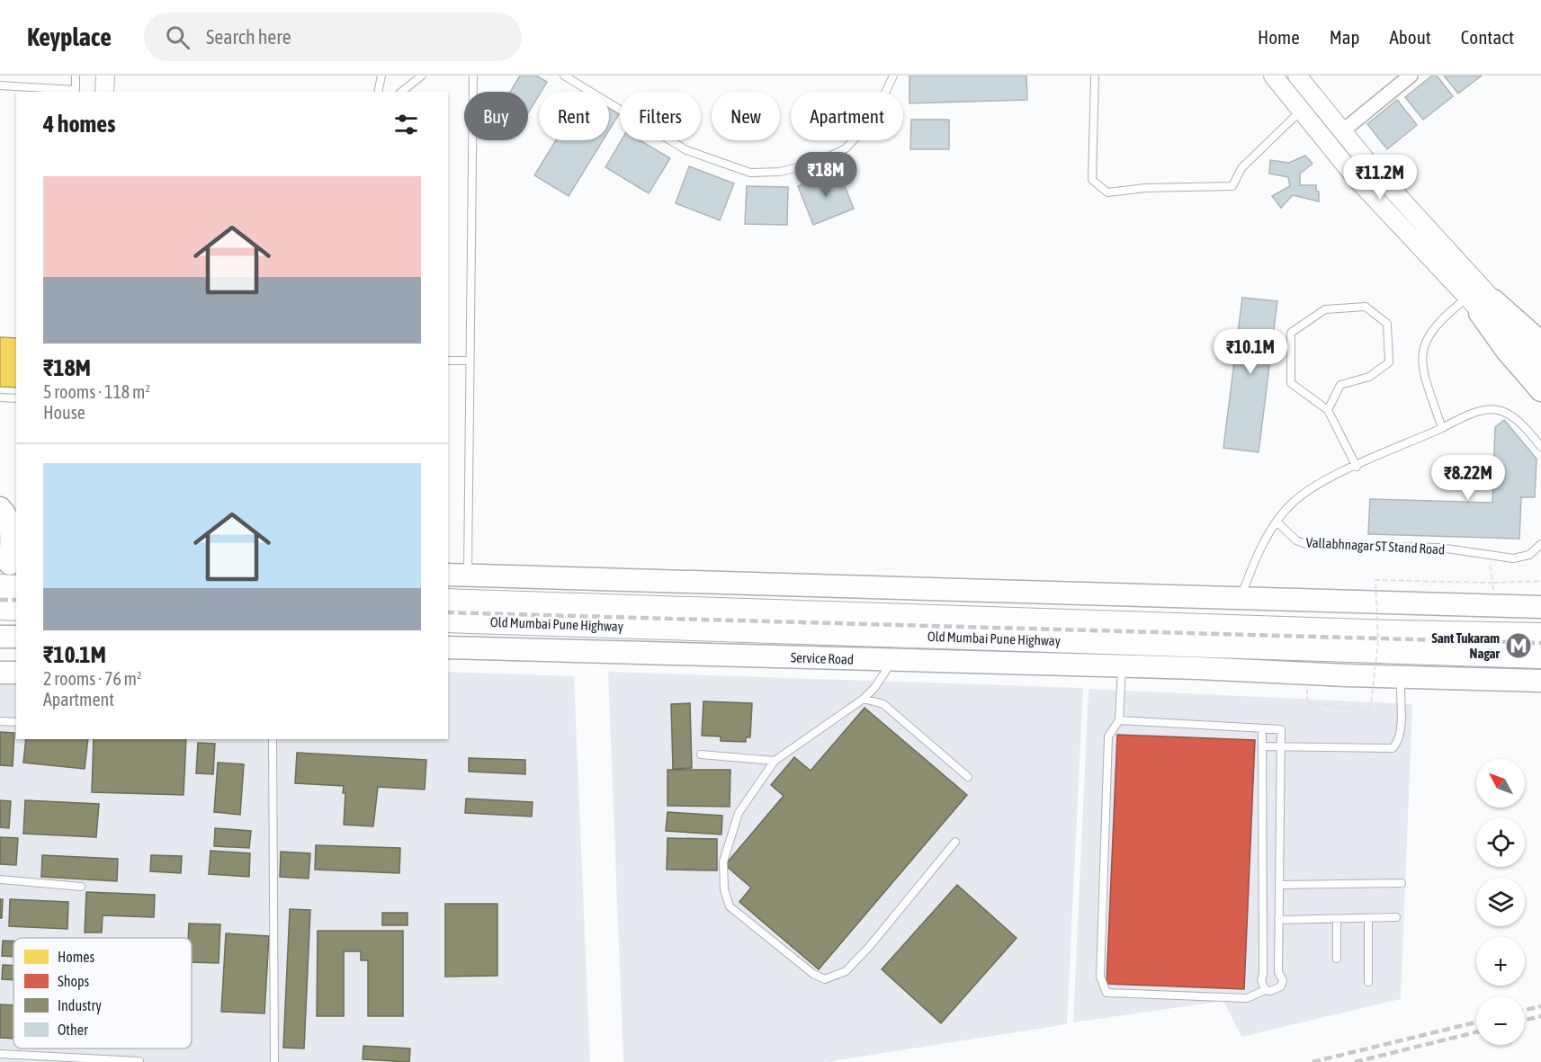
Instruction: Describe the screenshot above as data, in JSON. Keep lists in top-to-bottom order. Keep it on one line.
{"streets":{"highway":["Old Mumbai Pune Highway"],"main road":["Service Road"],"lane":["Vallabhnagar ST Stand Road"]},"places":{"metro station":["Sant Tukaram Nagar"]},"legend":["Homes","Shops","Industry","Other"],"north":"top left","page":{"header":"Keyplace","search":"Search here","nav":["Home","Map","About","Contact"],"chip":["Buy","Rent","Filters","New","Apartment"],"heading":"4 homes","price":["₹18M","₹11.2M","₹10.1M","₹8.22M"],"list":[{"name":"₹18M","note":"5 rooms · 118 m² · House"},{"name":"₹10.1M","note":"2 rooms · 76 m² · Apartment"}],"map_buttons":["+","−"]}}
